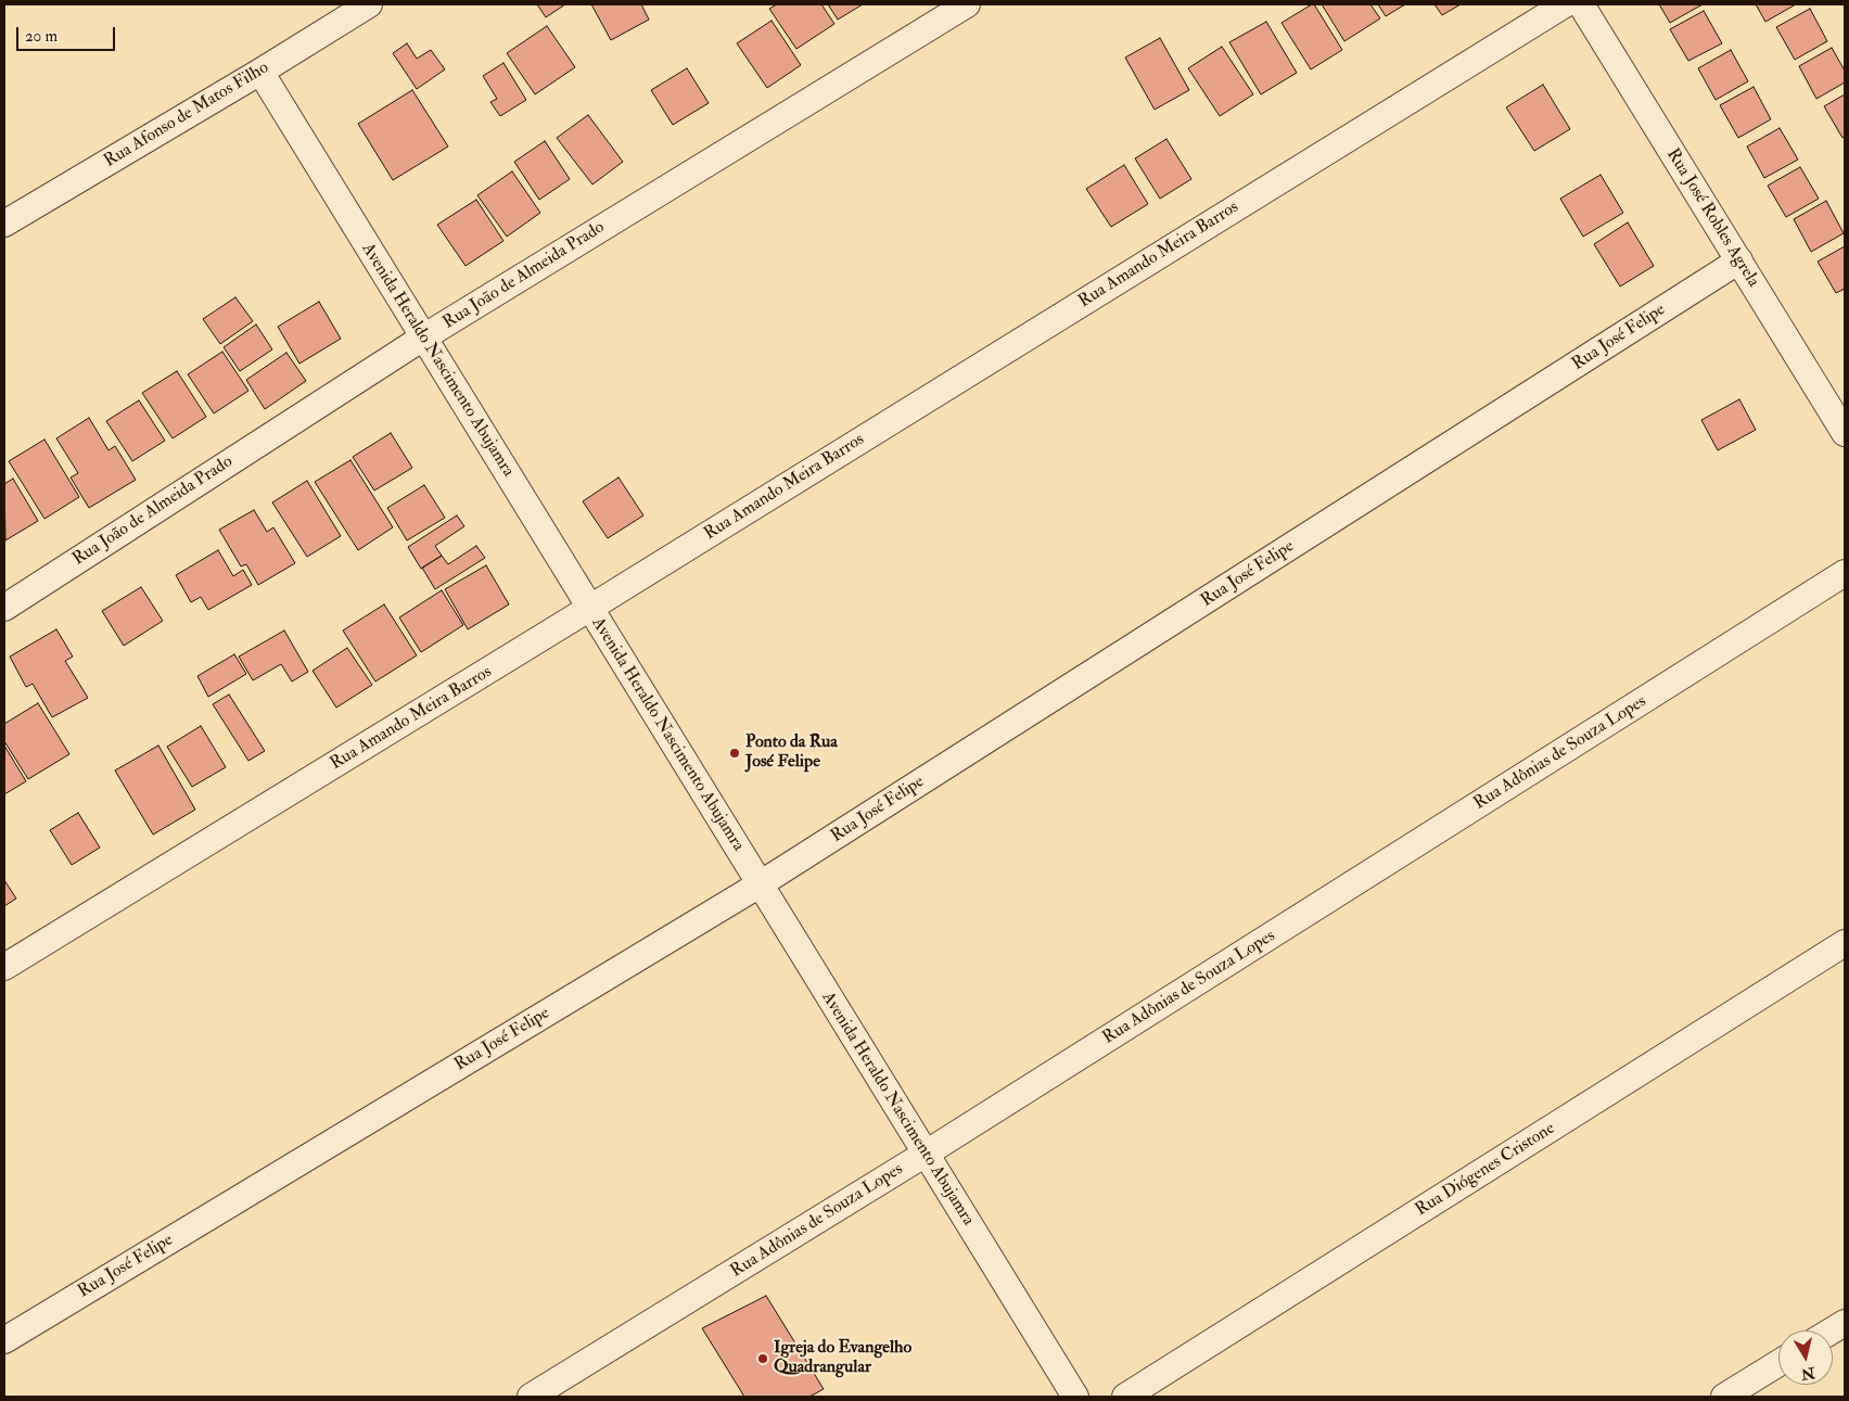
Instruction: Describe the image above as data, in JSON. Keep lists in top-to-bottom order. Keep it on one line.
{"streets":{"street":["Rua Afonso de Matos Filho","Rua José Robles Agrela","Rua Amando Meira Barros","Rua João de Almeida Prado","Rua José Felipe","Avenida Heraldo Nascimento Abujamra","Rua Adônias de Souza Lopes","Rua Diógenes Cristone"]},"crossings":[["Rua Afonso de Matos Filho","Avenida Heraldo Nascimento Abujamra"],["Rua José Robles Agrela","Rua José Felipe"],["Rua Amando Meira Barros","Avenida Heraldo Nascimento Abujamra"],["Rua João de Almeida Prado","Avenida Heraldo Nascimento Abujamra"],["Rua José Felipe","Avenida Heraldo Nascimento Abujamra"],["Avenida Heraldo Nascimento Abujamra","Rua Adônias de Souza Lopes"]],"places":["Ponto da Rua José Felipe","Igreja do Evangelho Quadrangular"],"scale_bar":"20 m","north":"bottom"}
